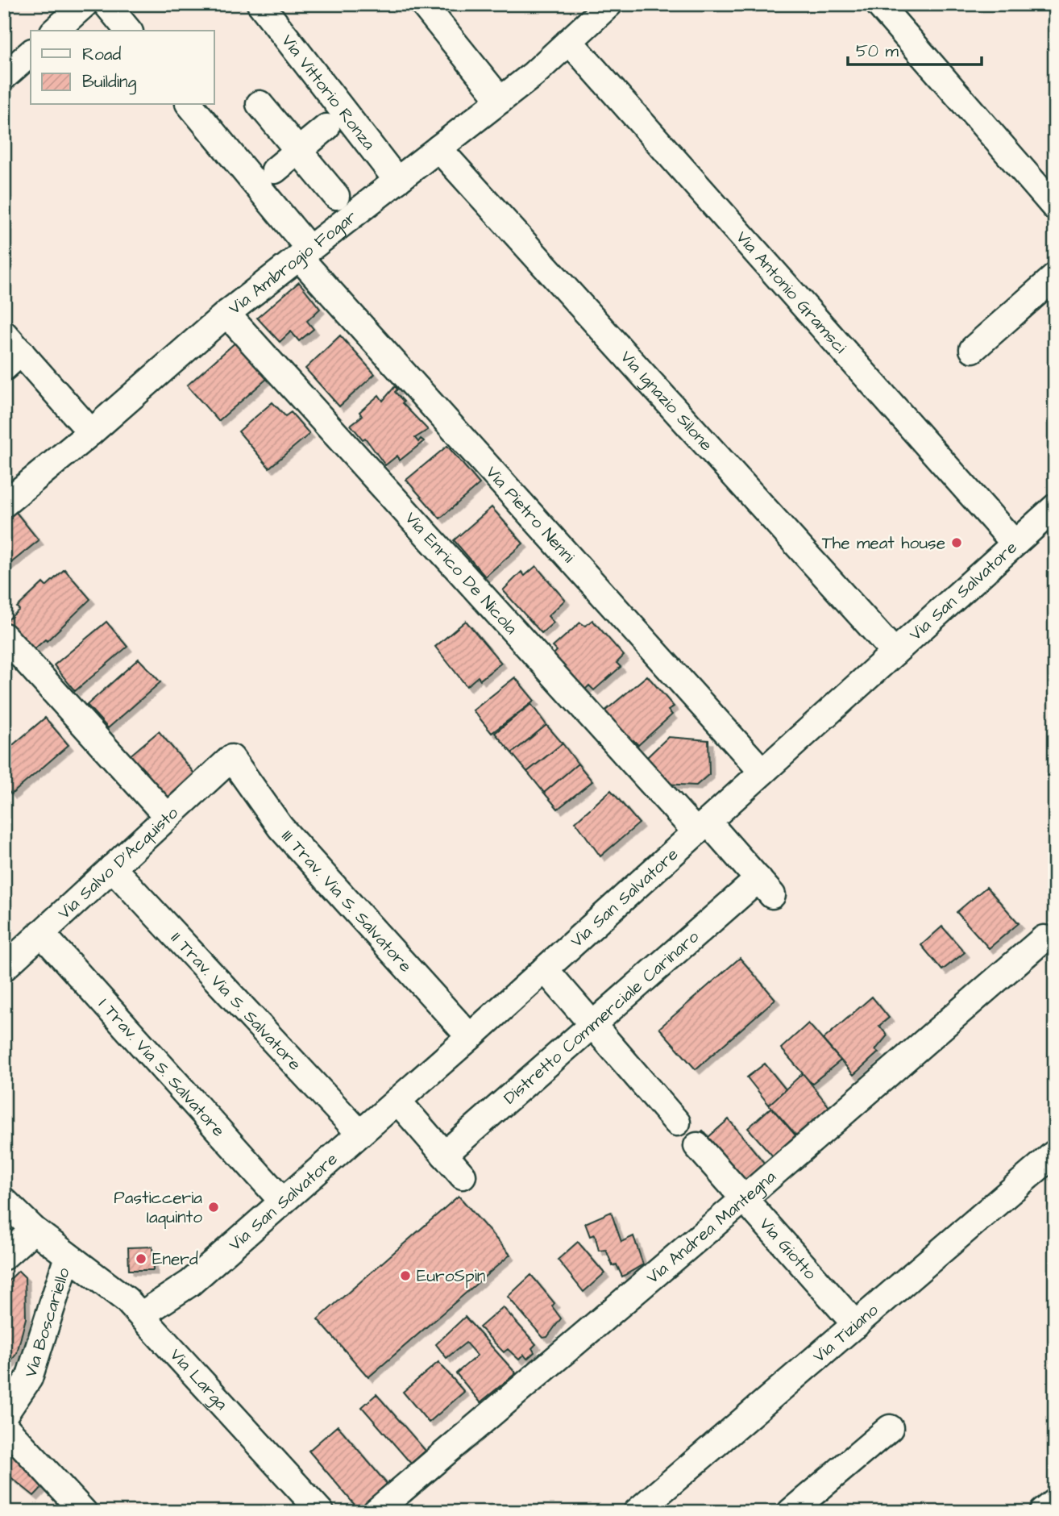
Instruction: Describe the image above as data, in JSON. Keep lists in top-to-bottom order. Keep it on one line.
{"streets":{"street":["Via Vittorio Ronza","Via Ambrogio Fogar","Via Antonio Gramsci","Via Ignazio Silone","Via Pietro Nenni","Via Enrico De Nicola","Via San Salvatore","Via Salvo D'Acquisto","III Trav. Via S. Salvatore","II Trav. Via S. Salvatore","Distretto Commerciale Carinaro","I Trav. Via S. Salvatore","Via Andrea Mantegna","Via Giotto","Via Boscariello","Via Tiziano","Via Larga"]},"crossings":[["Via Vittorio Ronza","Via Ambrogio Fogar"],["Via Ambrogio Fogar","Via Antonio Gramsci"],["Via Ambrogio Fogar","Via Ignazio Silone"],["Via Ambrogio Fogar","Via Pietro Nenni"],["Via Ambrogio Fogar","Via Enrico De Nicola"],["Via Antonio Gramsci","Via San Salvatore"],["Via Ignazio Silone","Via San Salvatore"],["Via Pietro Nenni","Via San Salvatore"],["Via Enrico De Nicola","Via San Salvatore"],["Via Enrico De Nicola","Distretto Commerciale Carinaro"],["Via San Salvatore","III Trav. Via S. Salvatore"],["Via San Salvatore","II Trav. Via S. Salvatore"],["Via San Salvatore","I Trav. Via S. Salvatore"],["Via San Salvatore","Via Larga"],["Via Salvo D'Acquisto","III Trav. Via S. Salvatore"],["Via Salvo D'Acquisto","II Trav. Via S. Salvatore"],["Via Salvo D'Acquisto","I Trav. Via S. Salvatore"],["Via Andrea Mantegna","Via Giotto"],["Via Giotto","Via Tiziano"],["Via Boscariello","Via Larga"]],"places":["The meat house","Pasticceria Iaquinto","Enerd","EuroSpin"],"legend":["Road","Building"],"scale_bar":"50 m"}
